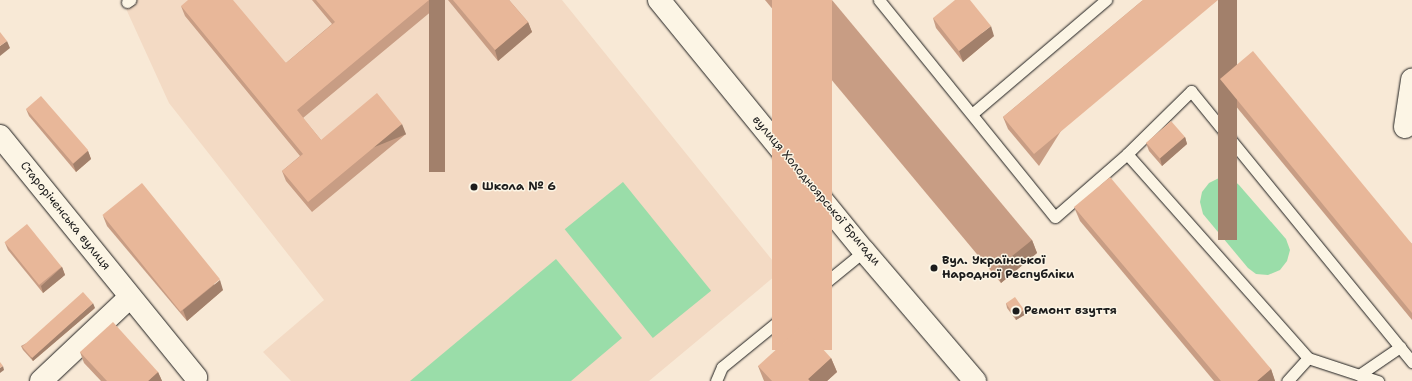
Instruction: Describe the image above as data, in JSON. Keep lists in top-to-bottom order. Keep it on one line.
{"streets":{"street":["вулиця Холодноярської Бригади","Староріченська вулиця"]},"places":["Школа № 6","Вул. Української Народної Республіки","Ремонт взуття"]}
